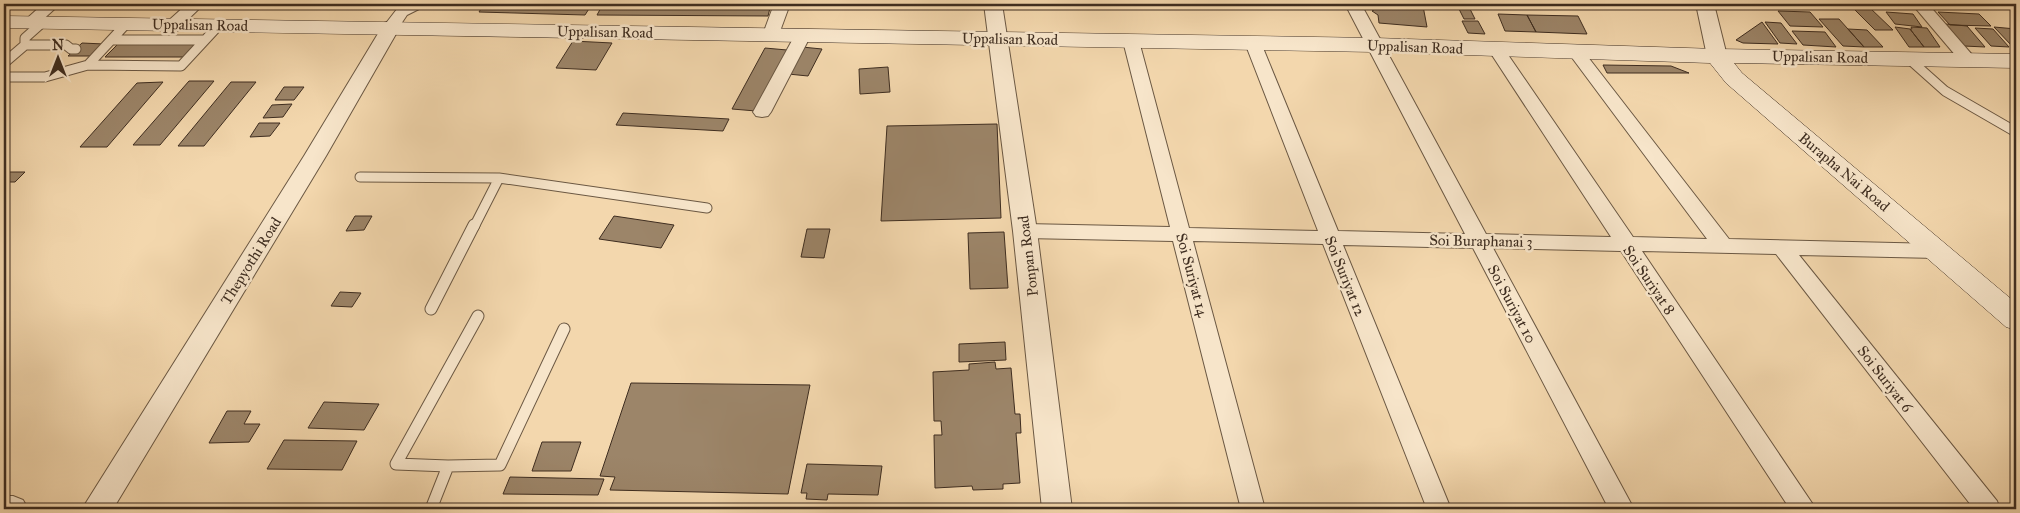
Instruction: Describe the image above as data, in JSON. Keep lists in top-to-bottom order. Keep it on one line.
{"streets":{"main road":["Uppalisan Road","Burapha Nai Road"],"street":["Soi Buraphanai 3","Ponpan Road","Thepyothi Road","Soi Suriyat 14","Soi Suriyat 12","Soi Suriyat 8","Soi Suriyat 10","Soi Suriyat 6"]},"crossings":[["Uppalisan Road","Burapha Nai Road"],["Uppalisan Road","Ponpan Road"],["Uppalisan Road","Thepyothi Road"],["Uppalisan Road","Soi Suriyat 14"],["Uppalisan Road","Soi Suriyat 12"],["Uppalisan Road","Soi Suriyat 8"],["Uppalisan Road","Soi Suriyat 10"],["Burapha Nai Road","Soi Buraphanai 3"],["Soi Buraphanai 3","Ponpan Road"],["Soi Buraphanai 3","Soi Suriyat 14"],["Soi Buraphanai 3","Soi Suriyat 12"],["Soi Buraphanai 3","Soi Suriyat 8"],["Soi Buraphanai 3","Soi Suriyat 10"],["Soi Buraphanai 3","Soi Suriyat 6"]],"north":"top"}
